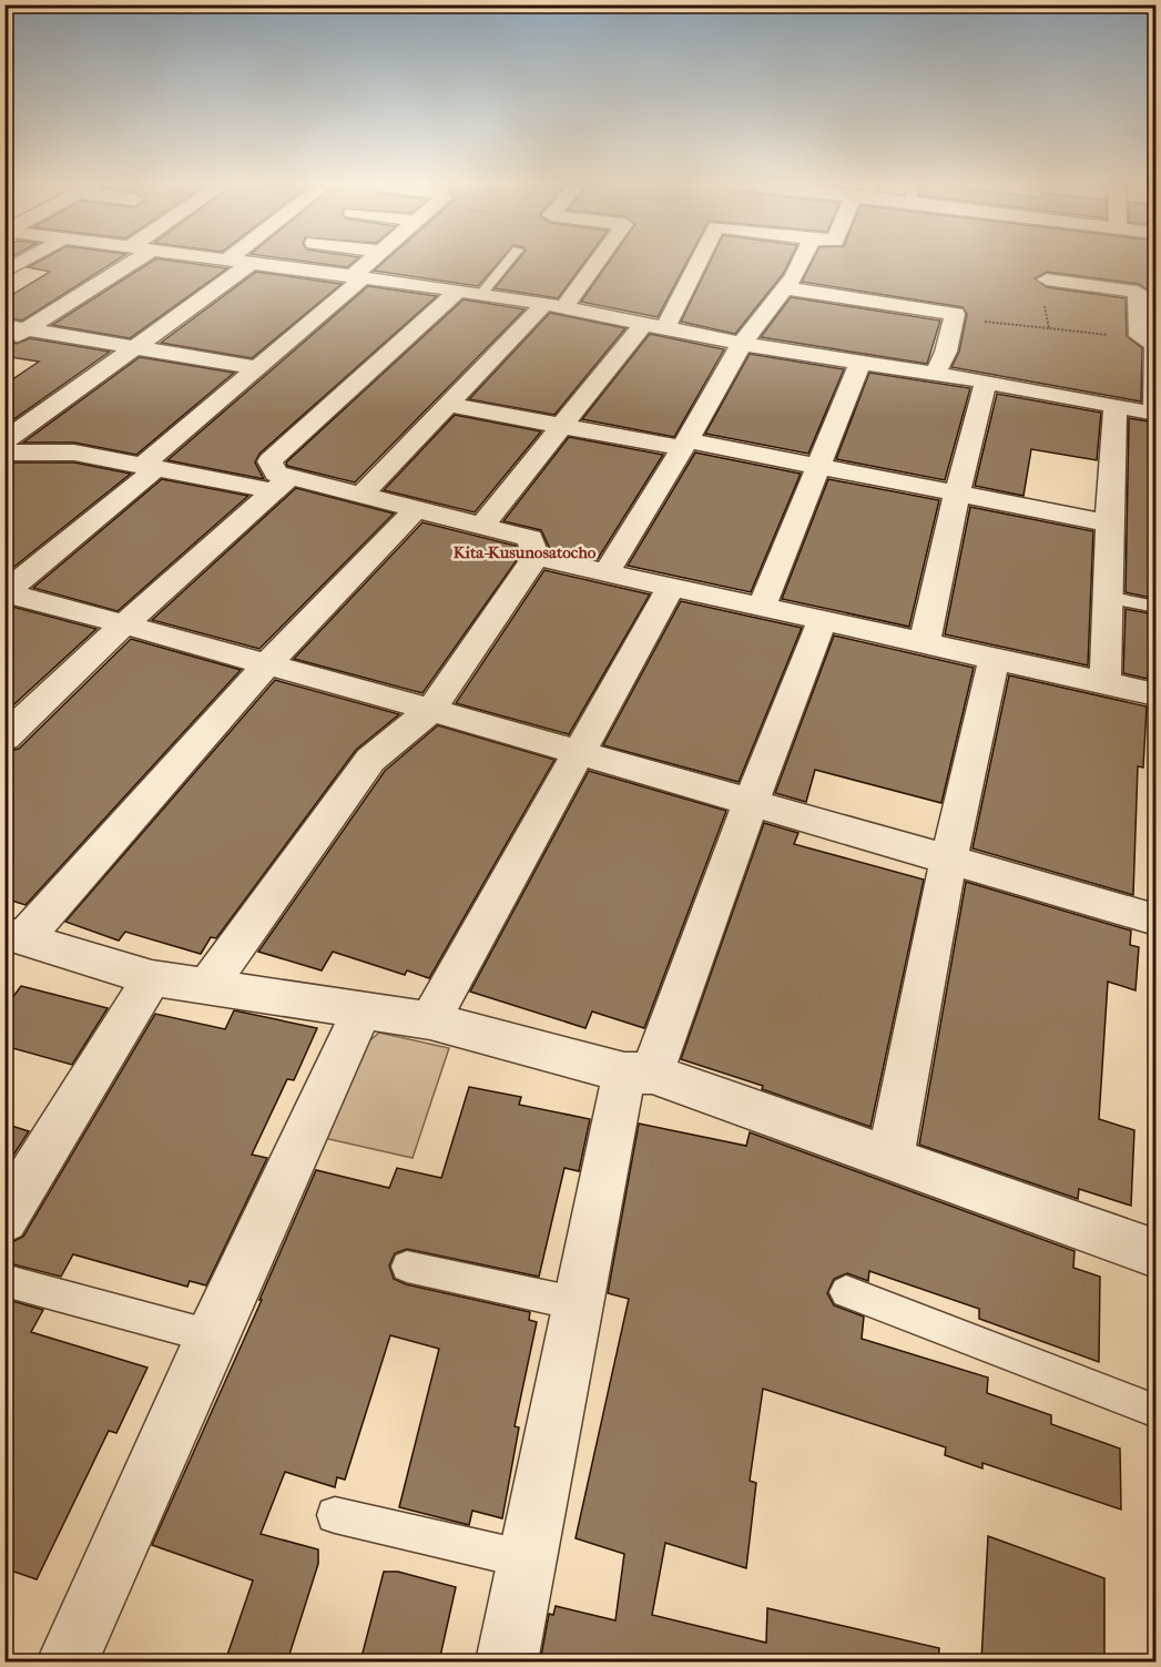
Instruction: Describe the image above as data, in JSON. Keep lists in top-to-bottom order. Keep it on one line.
{"districts":["Kita-Kusunosatocho"]}
